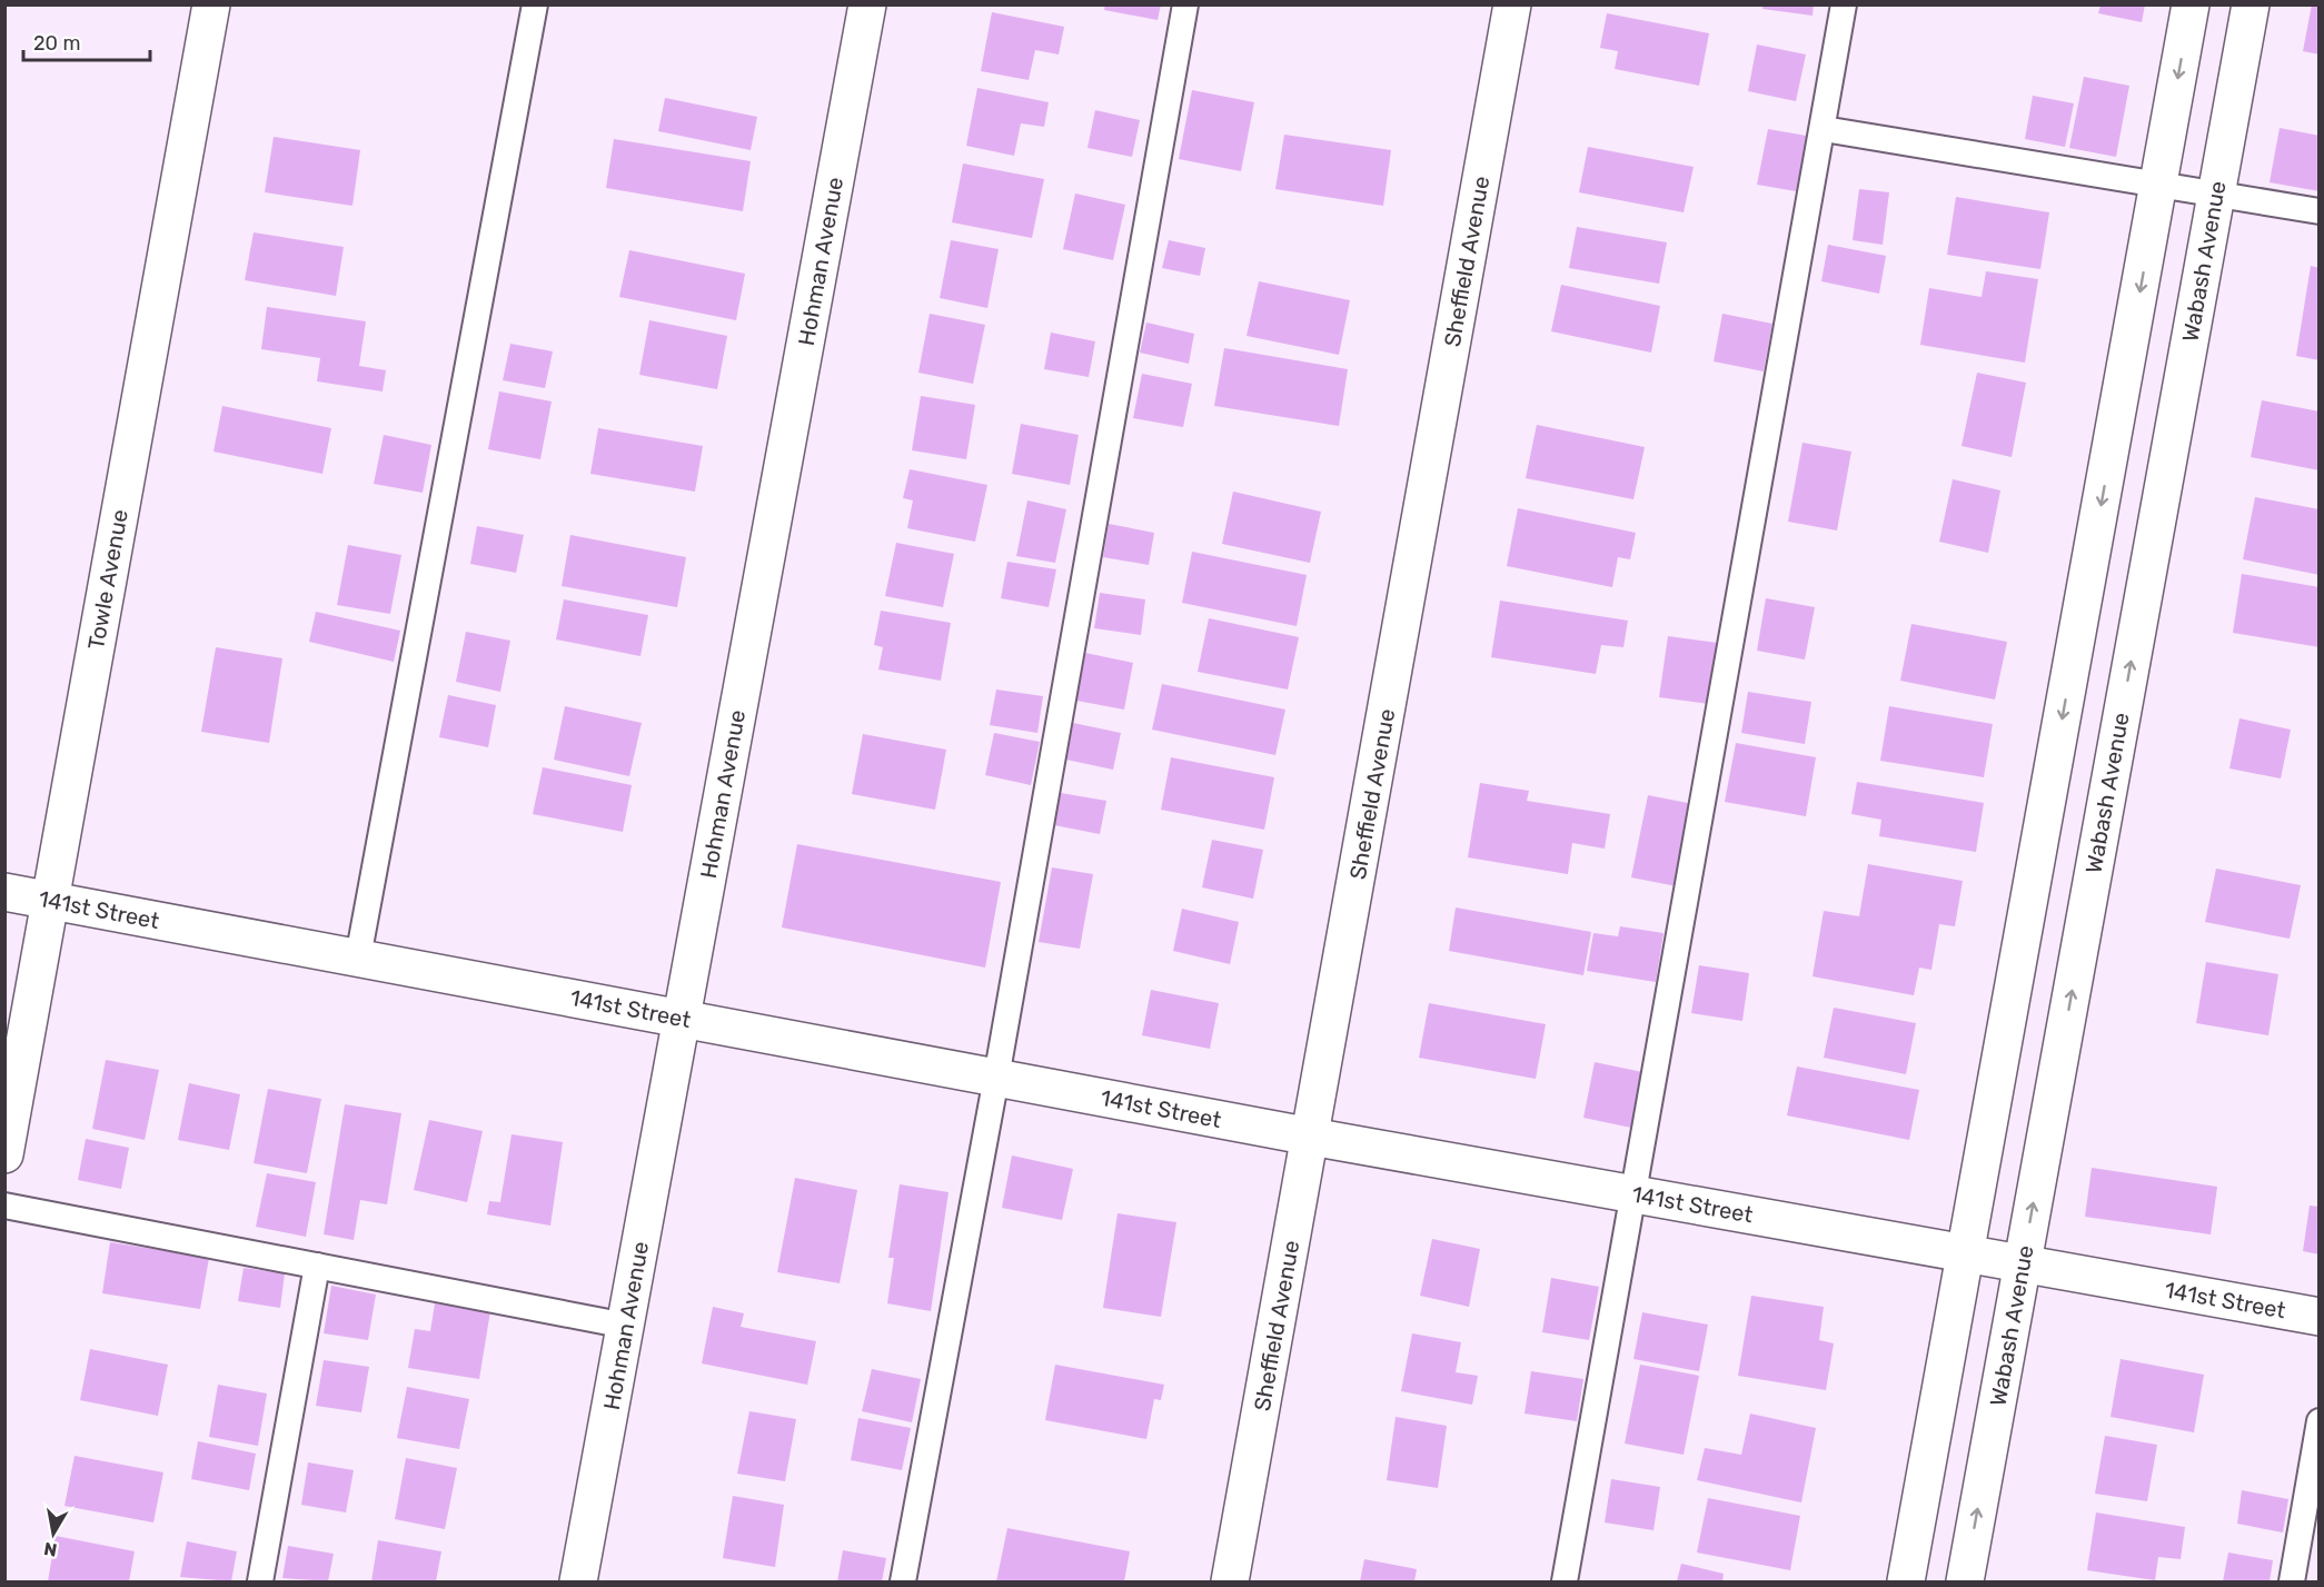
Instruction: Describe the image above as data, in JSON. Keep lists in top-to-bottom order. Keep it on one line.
{"streets":{"street":["Hohman Avenue","Sheffield Avenue","Wabash Avenue","Towle Avenue","141st Street"]},"crossings":[["Hohman Avenue","141st Street"],["Sheffield Avenue","141st Street"],["Wabash Avenue","141st Street"],["Towle Avenue","141st Street"]],"scale_bar":"20 m","north":"bottom"}
